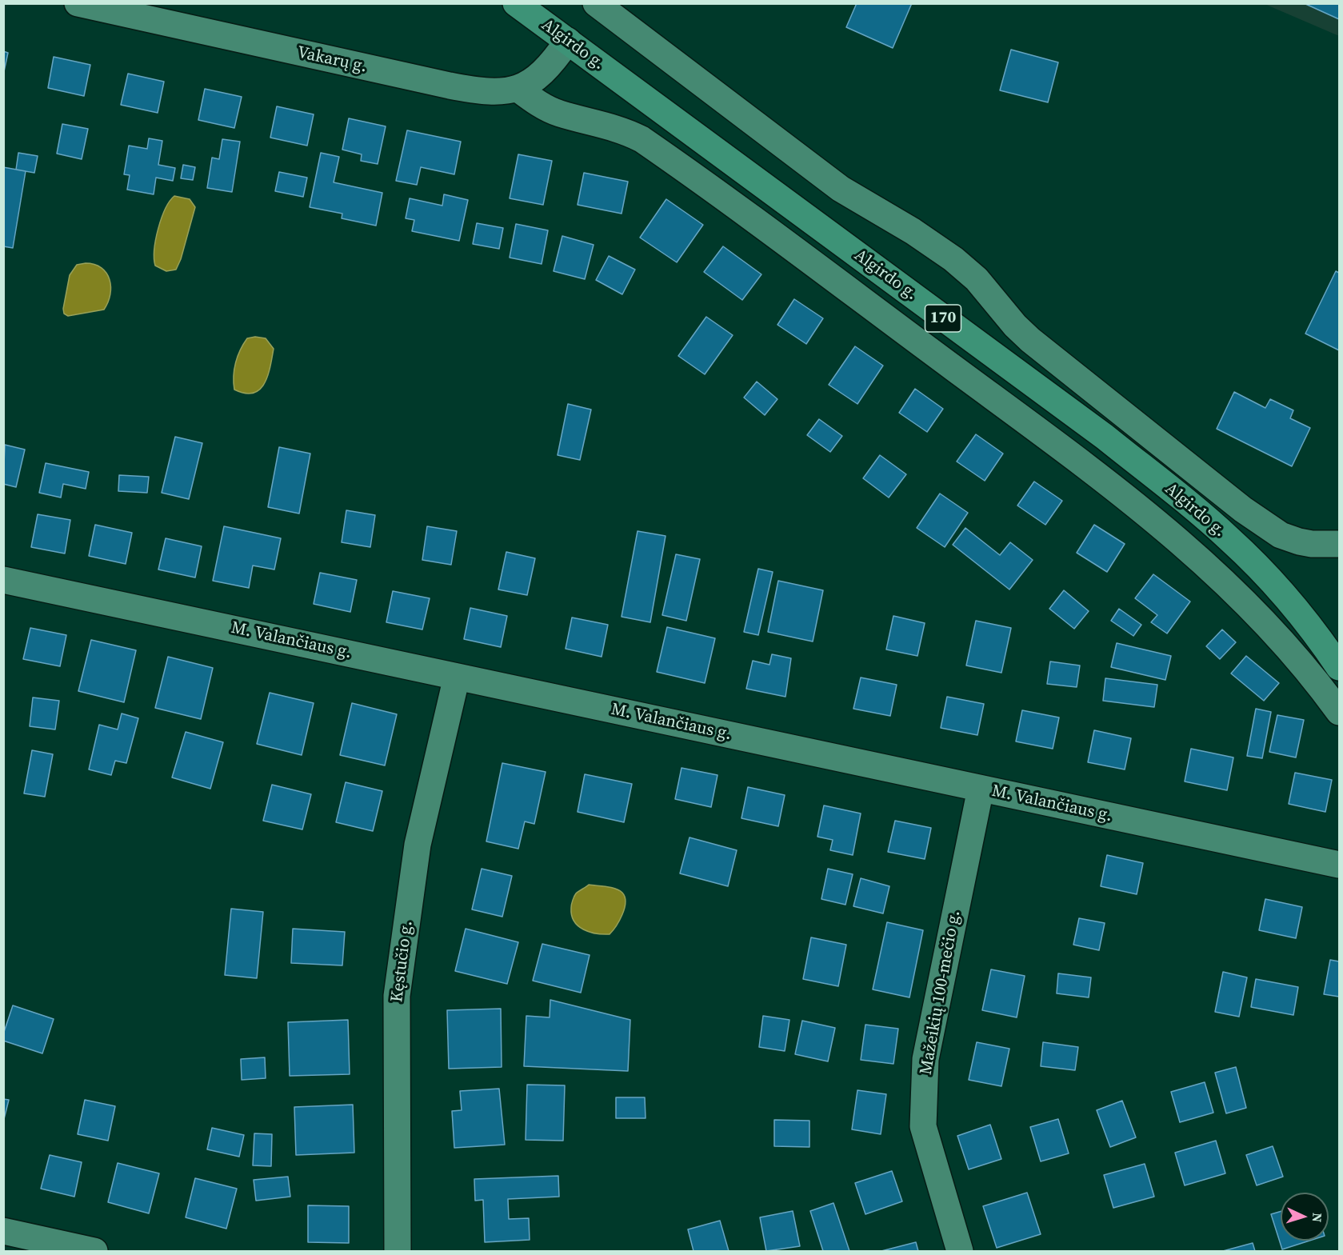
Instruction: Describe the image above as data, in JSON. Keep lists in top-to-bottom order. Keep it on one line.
{"streets":{"main road":["Algirdo g.","170"],"street":["Vakarų g.","M. Valančiaus g.","Kęstučio g.","Mažeikių 100-mečio g."]},"crossings":[["Algirdo g.","Vakarų g."],["M. Valančiaus g.","Kęstučio g."],["M. Valančiaus g.","Mažeikių 100-mečio g."]],"north":"right"}
